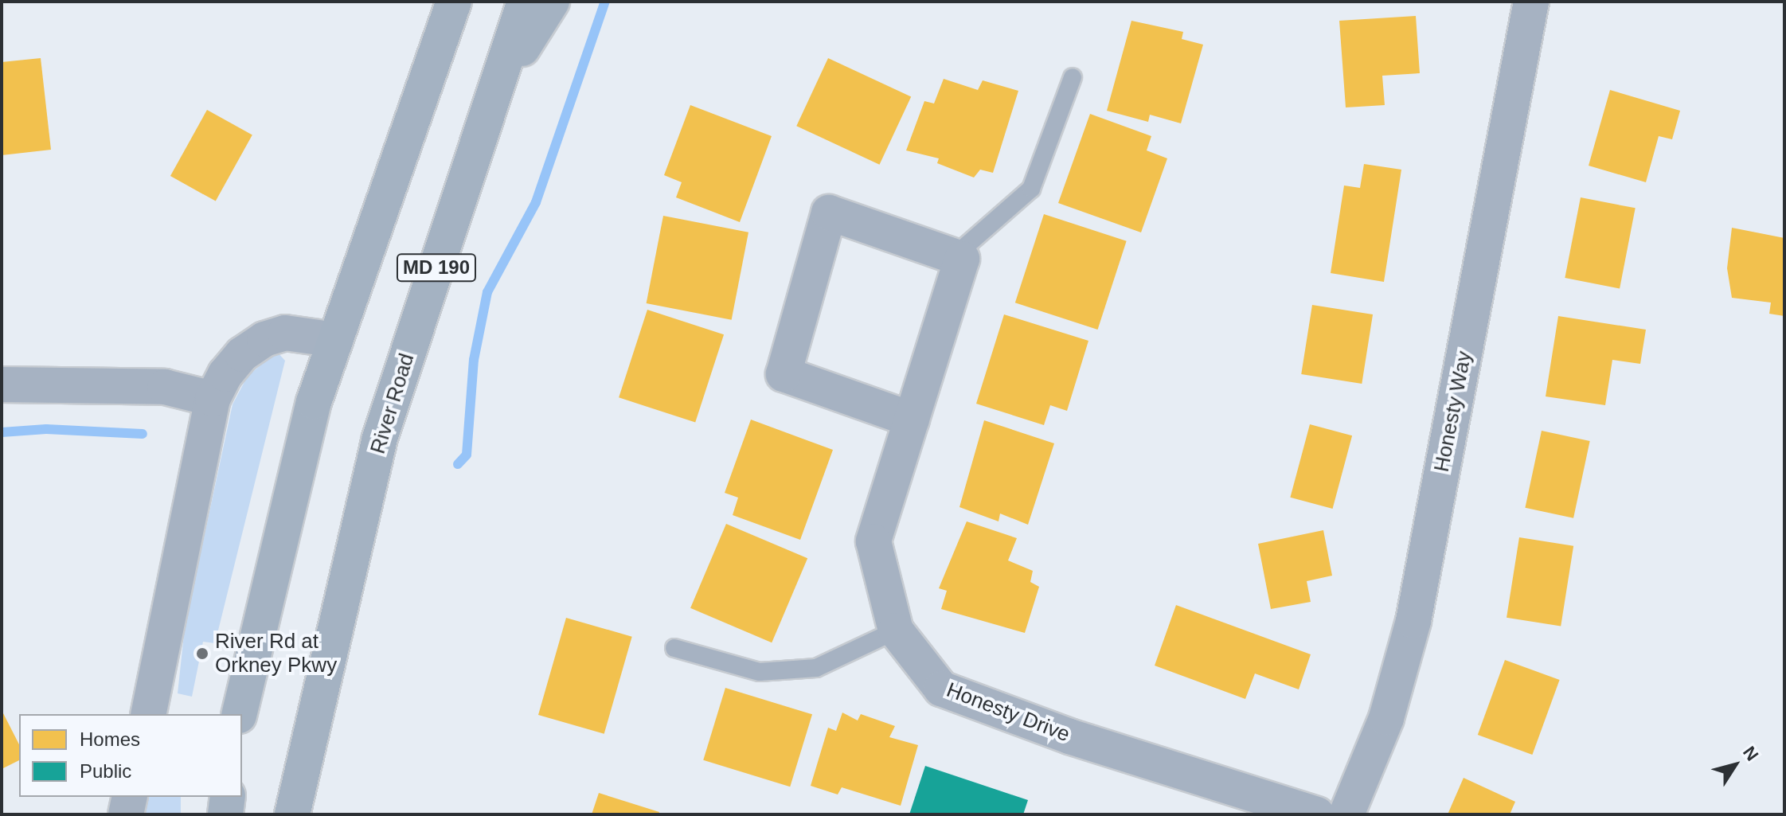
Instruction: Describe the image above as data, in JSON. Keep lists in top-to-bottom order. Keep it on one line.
{"streets":{"main road":["MD 190","River Road"],"street":["Honesty Way","Honesty Drive"]},"places":["River Rd at Orkney Pkwy"],"legend":["Homes","Public"],"north":"top right"}
